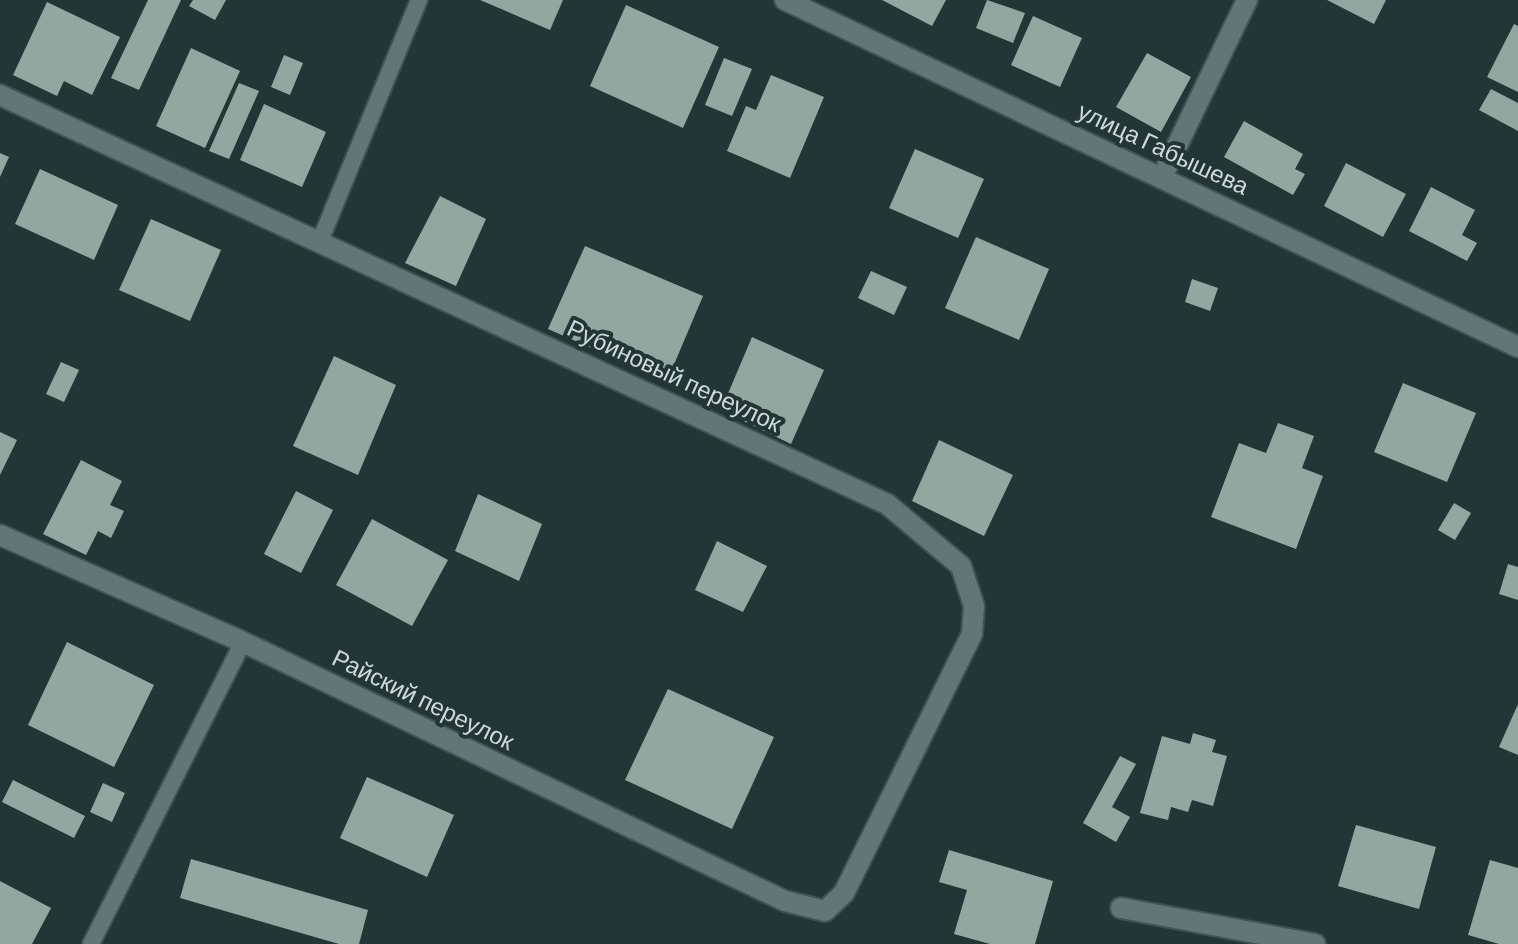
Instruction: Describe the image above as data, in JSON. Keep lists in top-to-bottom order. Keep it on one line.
{"streets":{"street":["улица Габышева","Рубиновый переулок","Райский переулок"]},"crossings":[["Рубиновый переулок","Райский переулок"]]}
